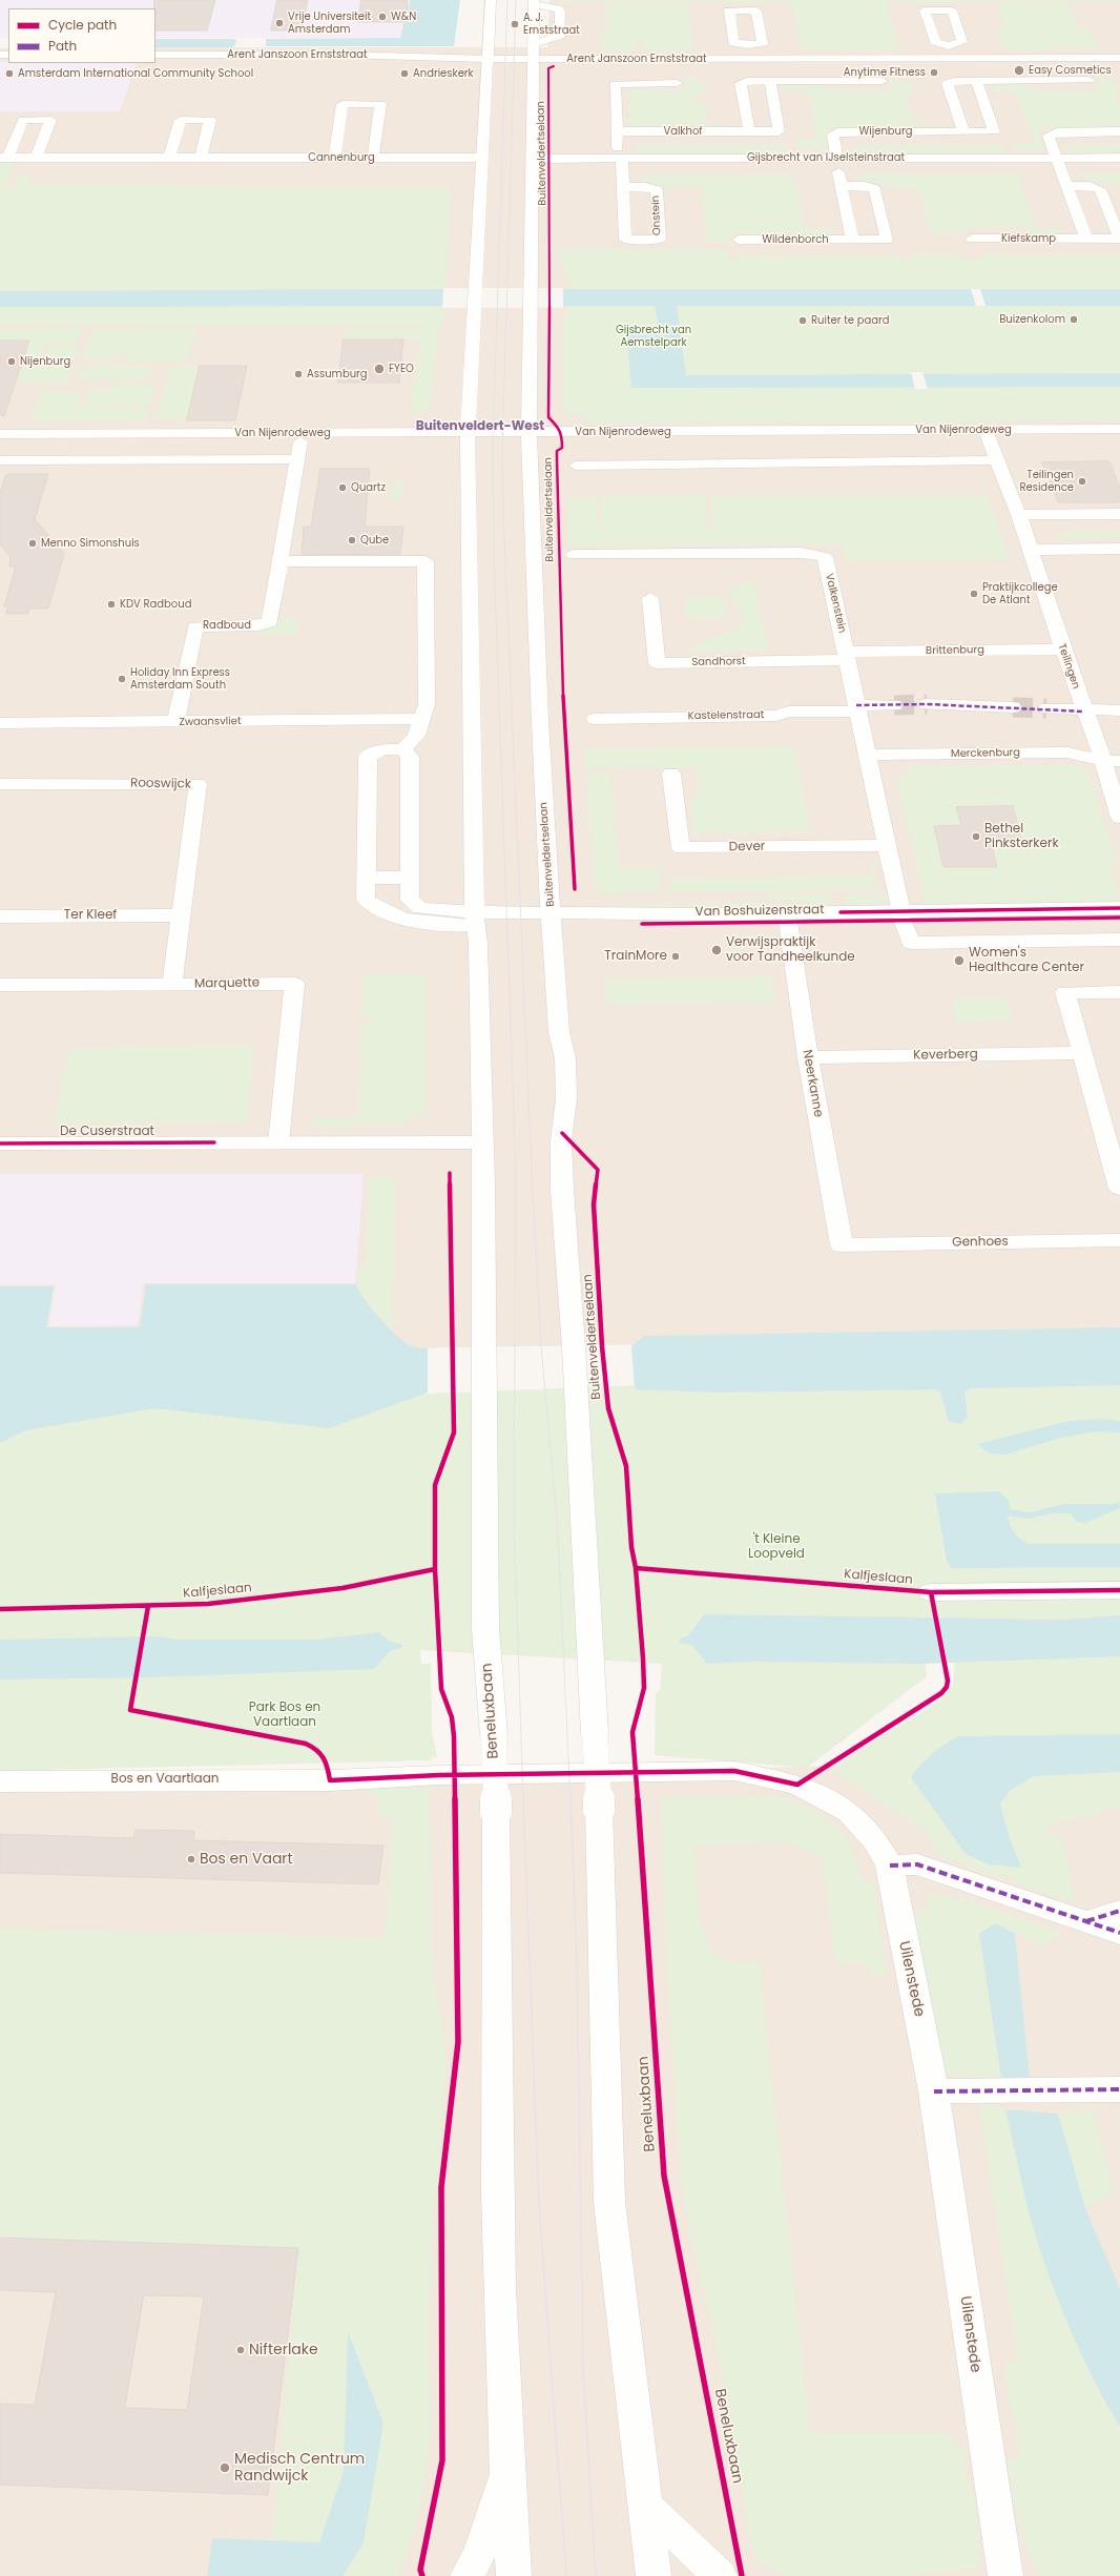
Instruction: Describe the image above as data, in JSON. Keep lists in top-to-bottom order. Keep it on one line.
{"streets":{"street":["Arent Janszoon Ernststraat","Valkhof","Wijenburg","Buitenveldertselaan","Cannenburg","Gijsbrecht van IJselsteinstraat","Onstein","Kiefskamp","Wildenborch","Van Nijenrodeweg","Valkenstein","Radboud","Brittenburg","Sandhorst","Teilingen","Kastelenstraat","Zwaansvliet","Merckenburg","Rooswijck","Dever","Van Boshuizenstraat","Ter Kleef","Marquette","Keverberg","Neerkanne","De Cuserstraat","Genhoes","Beneluxbaan","Bos en Vaartlaan","Uilenstede"],"cycle path":["Kalfjeslaan"]},"crossings":[["Arent Janszoon Ernststraat","Wijenburg"],["Arent Janszoon Ernststraat","Buitenveldertselaan"],["Valkhof","Onstein"],["Wijenburg","Gijsbrecht van IJselsteinstraat"],["Buitenveldertselaan","Gijsbrecht van IJselsteinstraat"],["Buitenveldertselaan","Van Nijenrodeweg"],["Buitenveldertselaan","Van Boshuizenstraat"],["Gijsbrecht van IJselsteinstraat","Onstein"],["Van Nijenrodeweg","Radboud"],["Van Nijenrodeweg","Teilingen"],["Valkenstein","Brittenburg"],["Valkenstein","Sandhorst"],["Valkenstein","Kastelenstraat"],["Valkenstein","Merckenburg"],["Valkenstein","Dever"],["Valkenstein","Van Boshuizenstraat"],["Radboud","Zwaansvliet"],["Brittenburg","Sandhorst"],["Brittenburg","Teilingen"],["Teilingen","Merckenburg"],["Rooswijck","Ter Kleef"],["Rooswijck","Marquette"],["Van Boshuizenstraat","Neerkanne"],["Marquette","De Cuserstraat"],["Keverberg","Neerkanne"],["Neerkanne","Genhoes"],["De Cuserstraat","Beneluxbaan"],["Bos en Vaartlaan","Uilenstede"]],"districts":["Buitenveldert-West"],"parks":["Gijsbrecht van Aemstelpark","'t Kleine Loopveld","Park Bos en Vaartlaan"],"places":["W&N","Vrije Universiteit Amsterdam","A. J. Ernststraat","Easy Cosmetics","Anytime Fitness","Amsterdam International Community School","Andrieskerk","Buizenkolom","Ruiter te paard","Nijenburg","FYEO","Assumburg","Teilingen Residence","Quartz","Qube","Menno Simonshuis","Praktijkcollege De Atlant","KDV Radboud","Holiday Inn Express Amsterdam South","Bethel Pinksterkerk","Verwijspraktijk voor Tandheelkunde","TrainMore","Women's Healthcare Center","Bos en Vaart","Nifterlake","Medisch Centrum Randwijck"],"legend":["Cycle path","Path"]}
